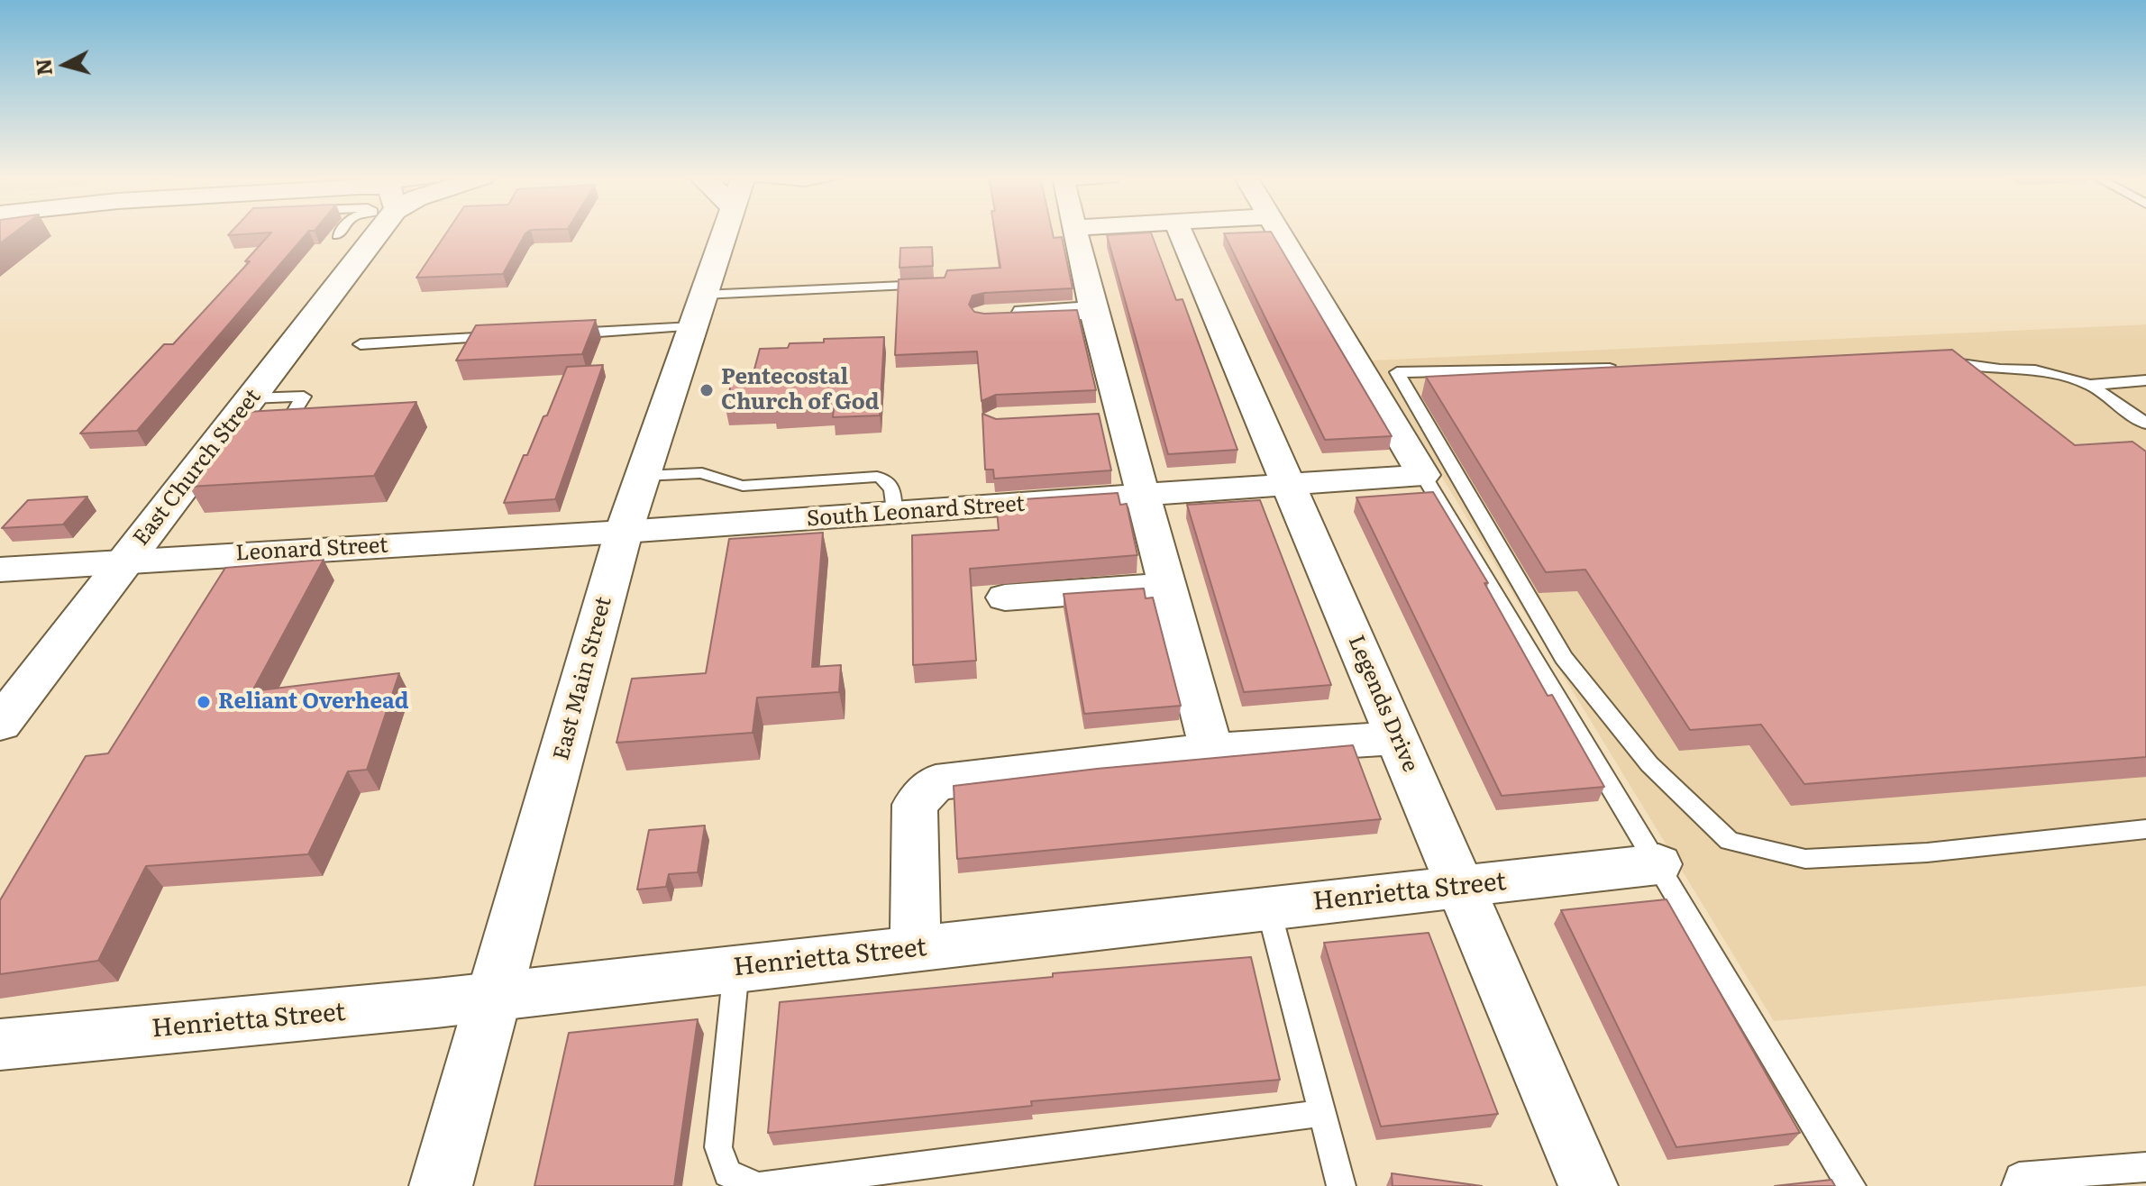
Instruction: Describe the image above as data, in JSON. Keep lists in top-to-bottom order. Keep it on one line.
{"streets":{"main road":["East Church Street","East Main Street"],"street":["South Leonard Street","Leonard Street","Legends Drive","Henrietta Street"]},"crossings":[["East Church Street","Leonard Street"],["South Leonard Street","Leonard Street"],["South Leonard Street","East Main Street"],["South Leonard Street","Legends Drive"],["Leonard Street","East Main Street"],["East Main Street","Henrietta Street"],["Legends Drive","Henrietta Street"]],"places":["Pentecostal Church of God","Reliant Overhead"],"north":"left"}
